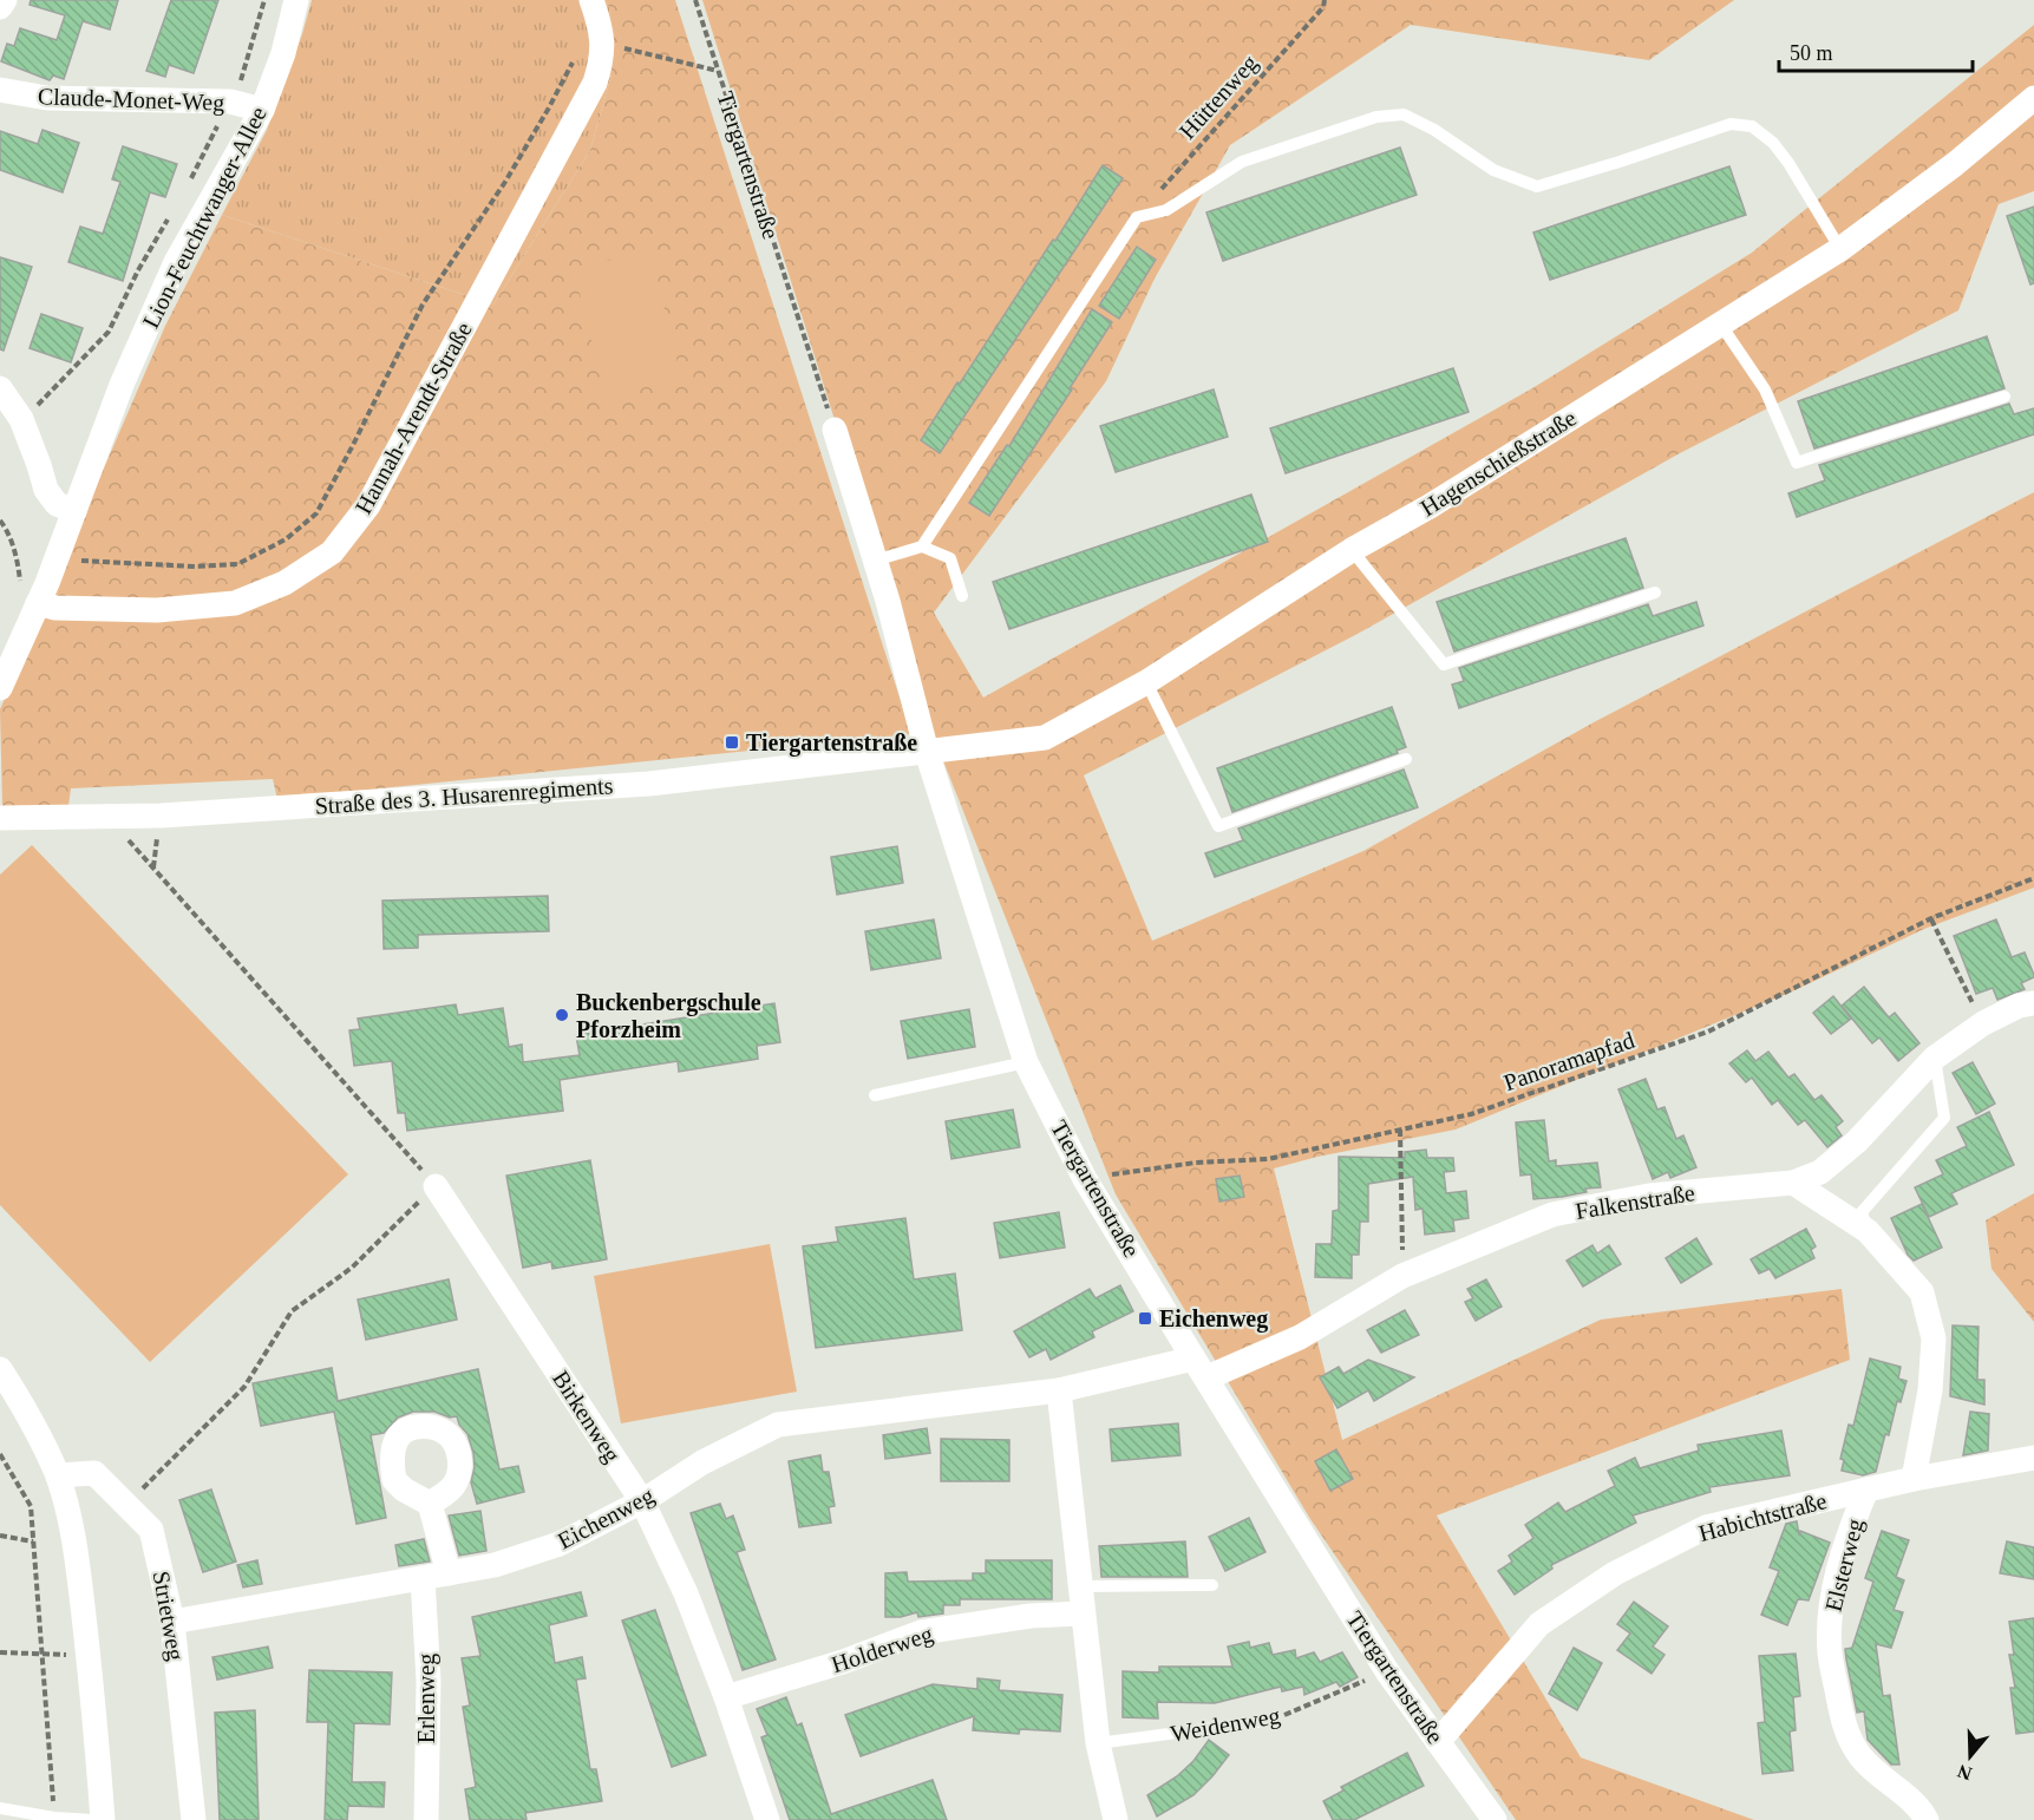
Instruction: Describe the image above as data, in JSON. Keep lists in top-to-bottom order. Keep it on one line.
{"streets":{"street":["Claude-Monet-Weg","Tiergartenstraße","Lion-Feuchtwanger-Allee","Hannah-Arendt-Straße","Hagenschießstraße","Straße des 3. Husarenregiments","Falkenstraße","Birkenweg","Habichtstraße","Eichenweg","Elsterweg","Strietweg","Holderweg","Erlenweg"],"lane":["Weidenweg"],"path":["Hüttenweg","Panoramapfad"]},"crossings":[["Claude-Monet-Weg","Lion-Feuchtwanger-Allee"],["Tiergartenstraße","Hagenschießstraße"],["Tiergartenstraße","Straße des 3. Husarenregiments"],["Tiergartenstraße","Panoramapfad"],["Tiergartenstraße","Falkenstraße"],["Tiergartenstraße","Habichtstraße"],["Tiergartenstraße","Eichenweg"],["Tiergartenstraße","Weidenweg"],["Lion-Feuchtwanger-Allee","Hannah-Arendt-Straße"],["Hagenschießstraße","Straße des 3. Husarenregiments"],["Falkenstraße","Eichenweg"],["Birkenweg","Eichenweg"],["Birkenweg","Holderweg"],["Habichtstraße","Elsterweg"],["Eichenweg","Strietweg"],["Eichenweg","Erlenweg"]],"places":{"transit":["Tiergartenstraße","Eichenweg"],"other":["Buckenbergschule Pforzheim"]},"scale_bar":"50 m","north":"bottom"}
